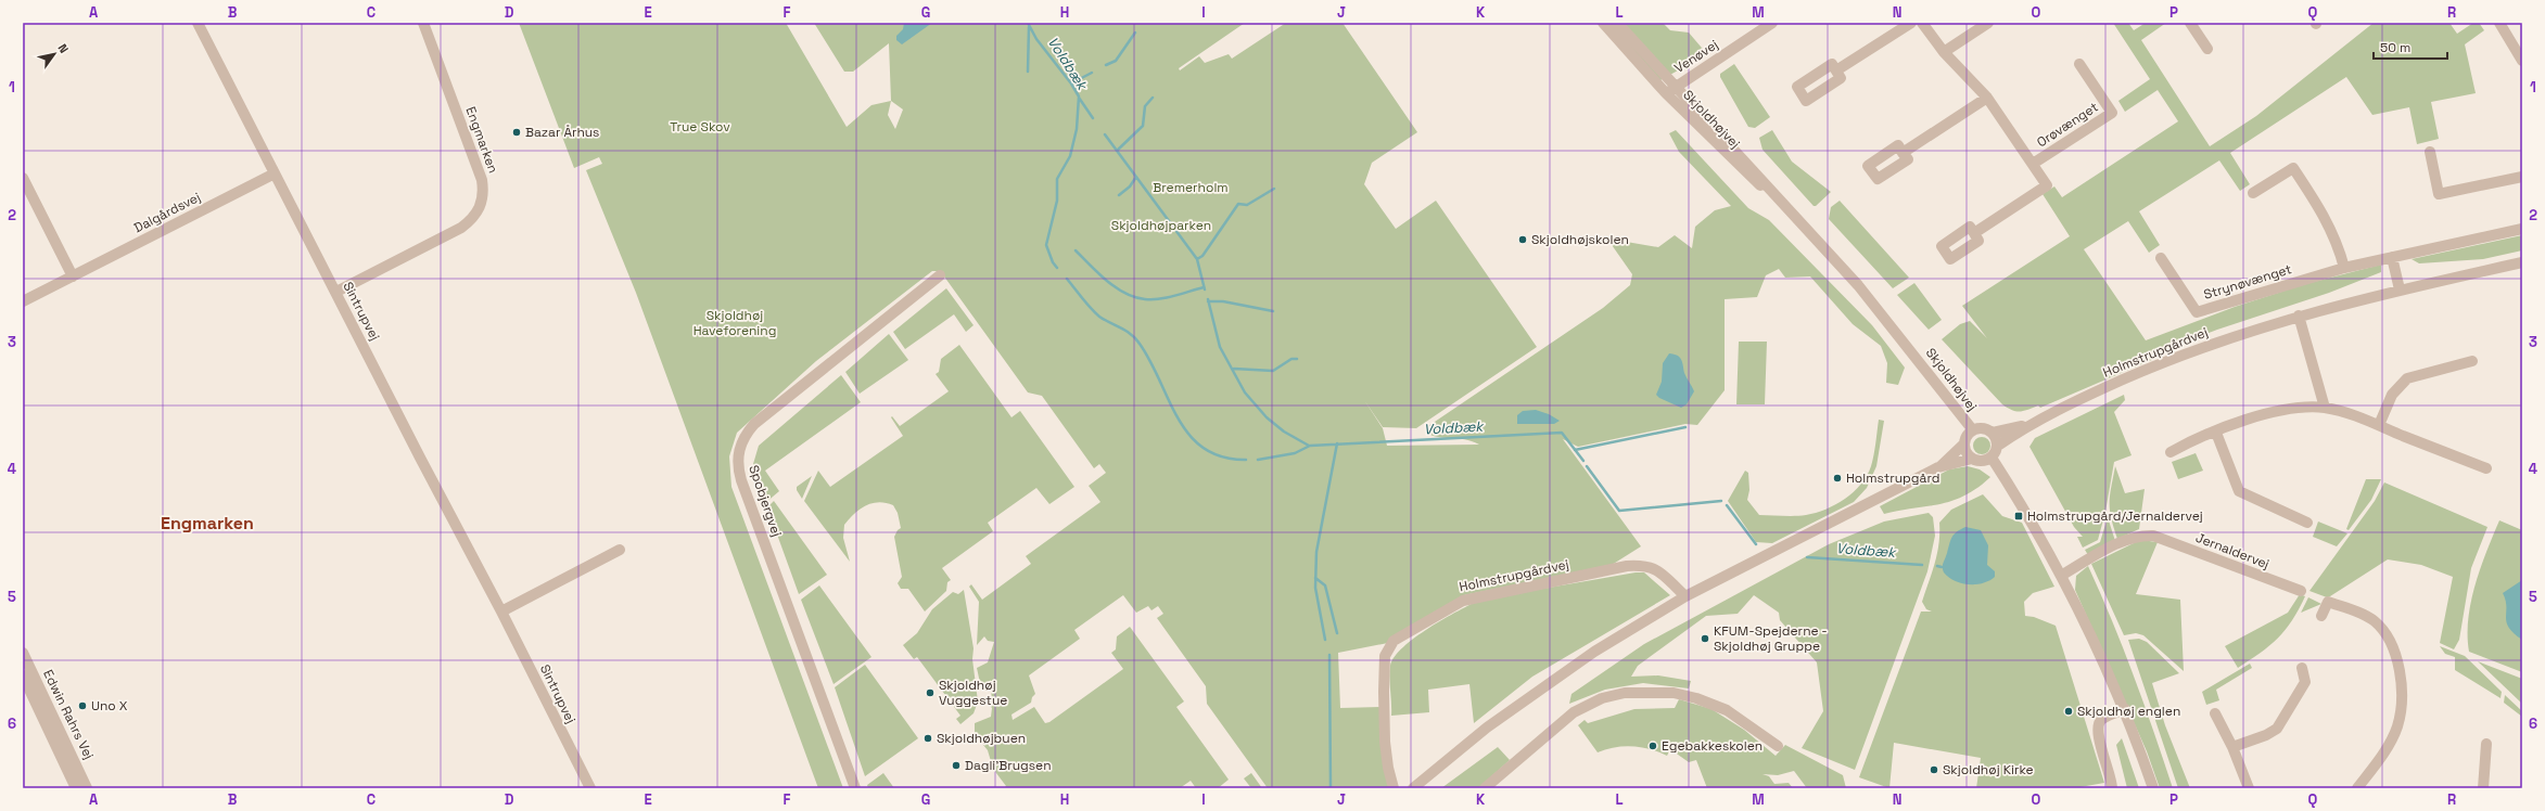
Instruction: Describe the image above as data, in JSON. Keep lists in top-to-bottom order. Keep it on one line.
{"streets":{"street":["Venøvej","Skjoldhøjvej","Orøvænget","Engmarken","Dalgårdsvej","Strynøvænget","Sintrupvej","Holmstrupgårdvej","Spobjergvej","Jernaldervej","Edwin Rahrs Vej"]},"crossings":[["Venøvej","Skjoldhøjvej"],["Skjoldhøjvej","Holmstrupgårdvej"],["Engmarken","Sintrupvej"],["Dalgårdsvej","Sintrupvej"]],"districts":["Engmarken"],"water":["Voldbæk"],"parks":["True Skov","Bremerholm","Skjoldhøjparken","Skjoldhøj Haveforening"],"places":{"other":["Bazar Århus","Skjoldhøjskolen","Holmstrupgård","KFUM-Spejderne - Skjoldhøj Gruppe","Skjoldhøj Vuggestue","Uno X","Skjoldhøj englen","Skjoldhøjbuen","Egebakkeskolen","Dagli'Brugsen","Skjoldhøj Kirke"],"transit":["Holmstrupgård/Jernaldervej"]},"scale_bar":"50 m","north":"top right","grid":{"columns":["A","B","C","D","E","F","G","H","I","J","K","L","M","N","O","P","Q","R"],"rows":["1","2","3","4","5","6"]}}
